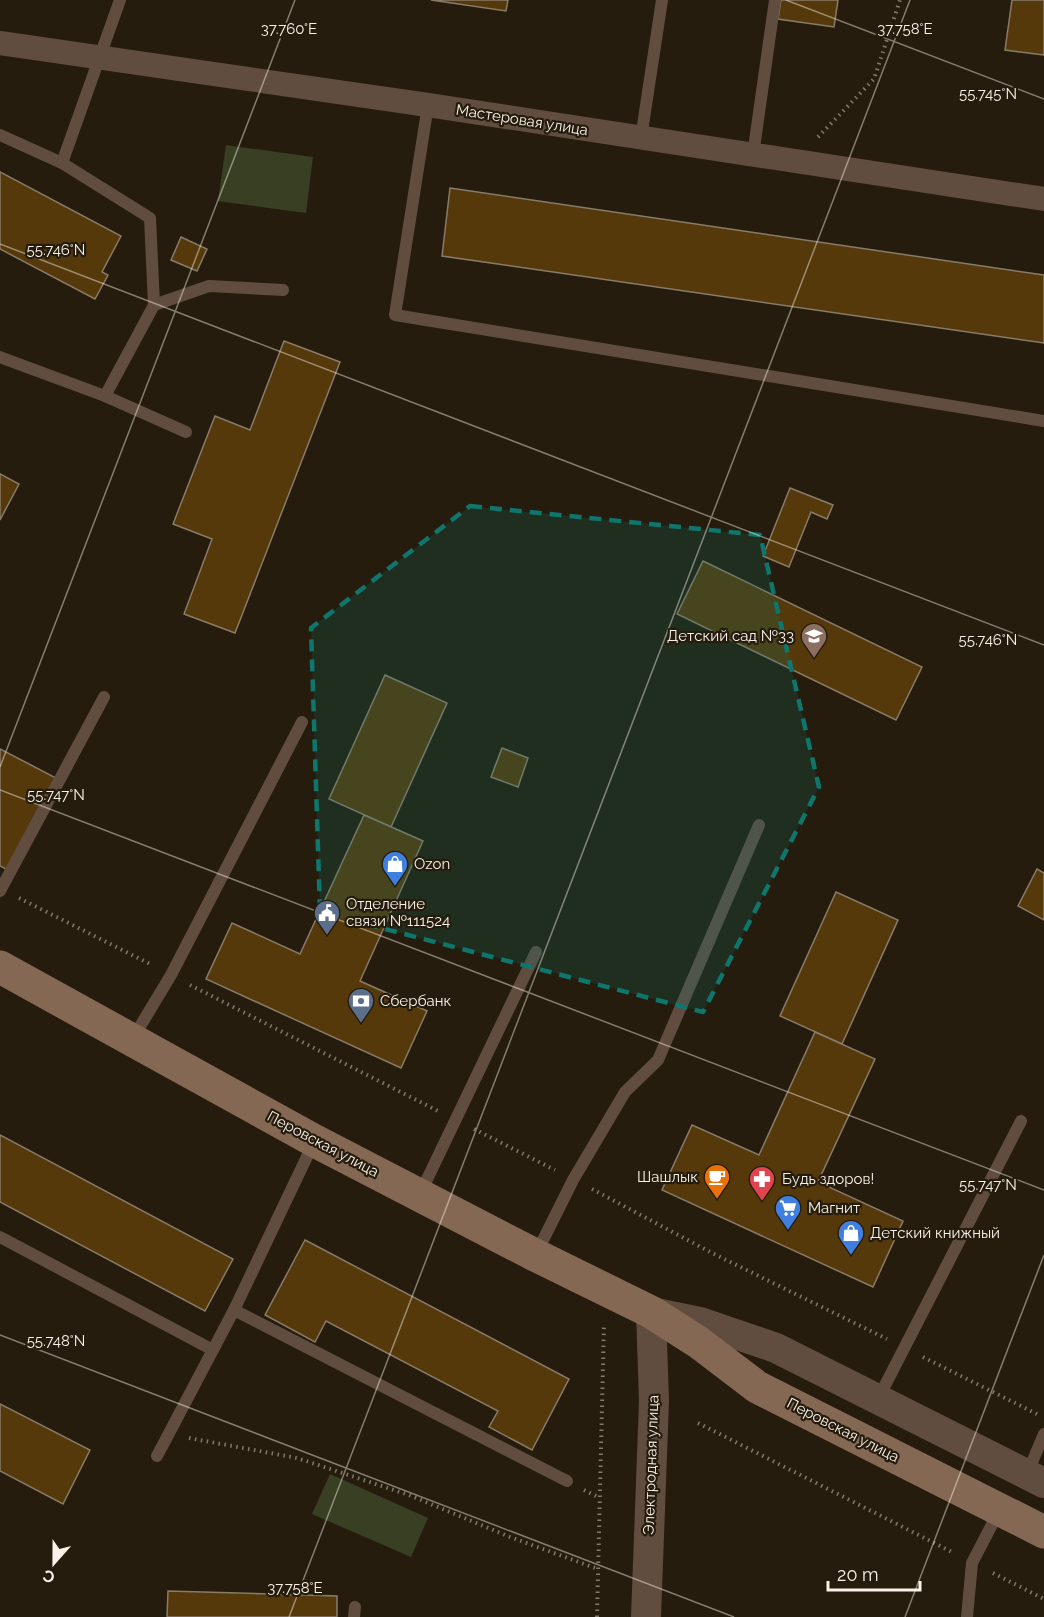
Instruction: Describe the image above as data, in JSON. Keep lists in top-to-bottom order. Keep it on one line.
{"streets":{"main road":["Перовская улица"],"street":["Мастеровая улица","Электродная улица"]},"crossings":[["Перовская улица","Электродная улица"]],"places":{"school or university":["Детский сад №33"],"shop":["Ozon","Детский книжный"],"public building":["Отделение связи №111524"],"bank":["Сбербанк"],"cafe":["Шашлык"],"pharmacy":["Будь здоров!"],"supermarket":["Магнит"]},"scale_bar":"20 m","north":"bottom","coordinates":["37.758°E","37.760°E","55.745°N","55.746°N","55.747°N","55.748°N"]}
